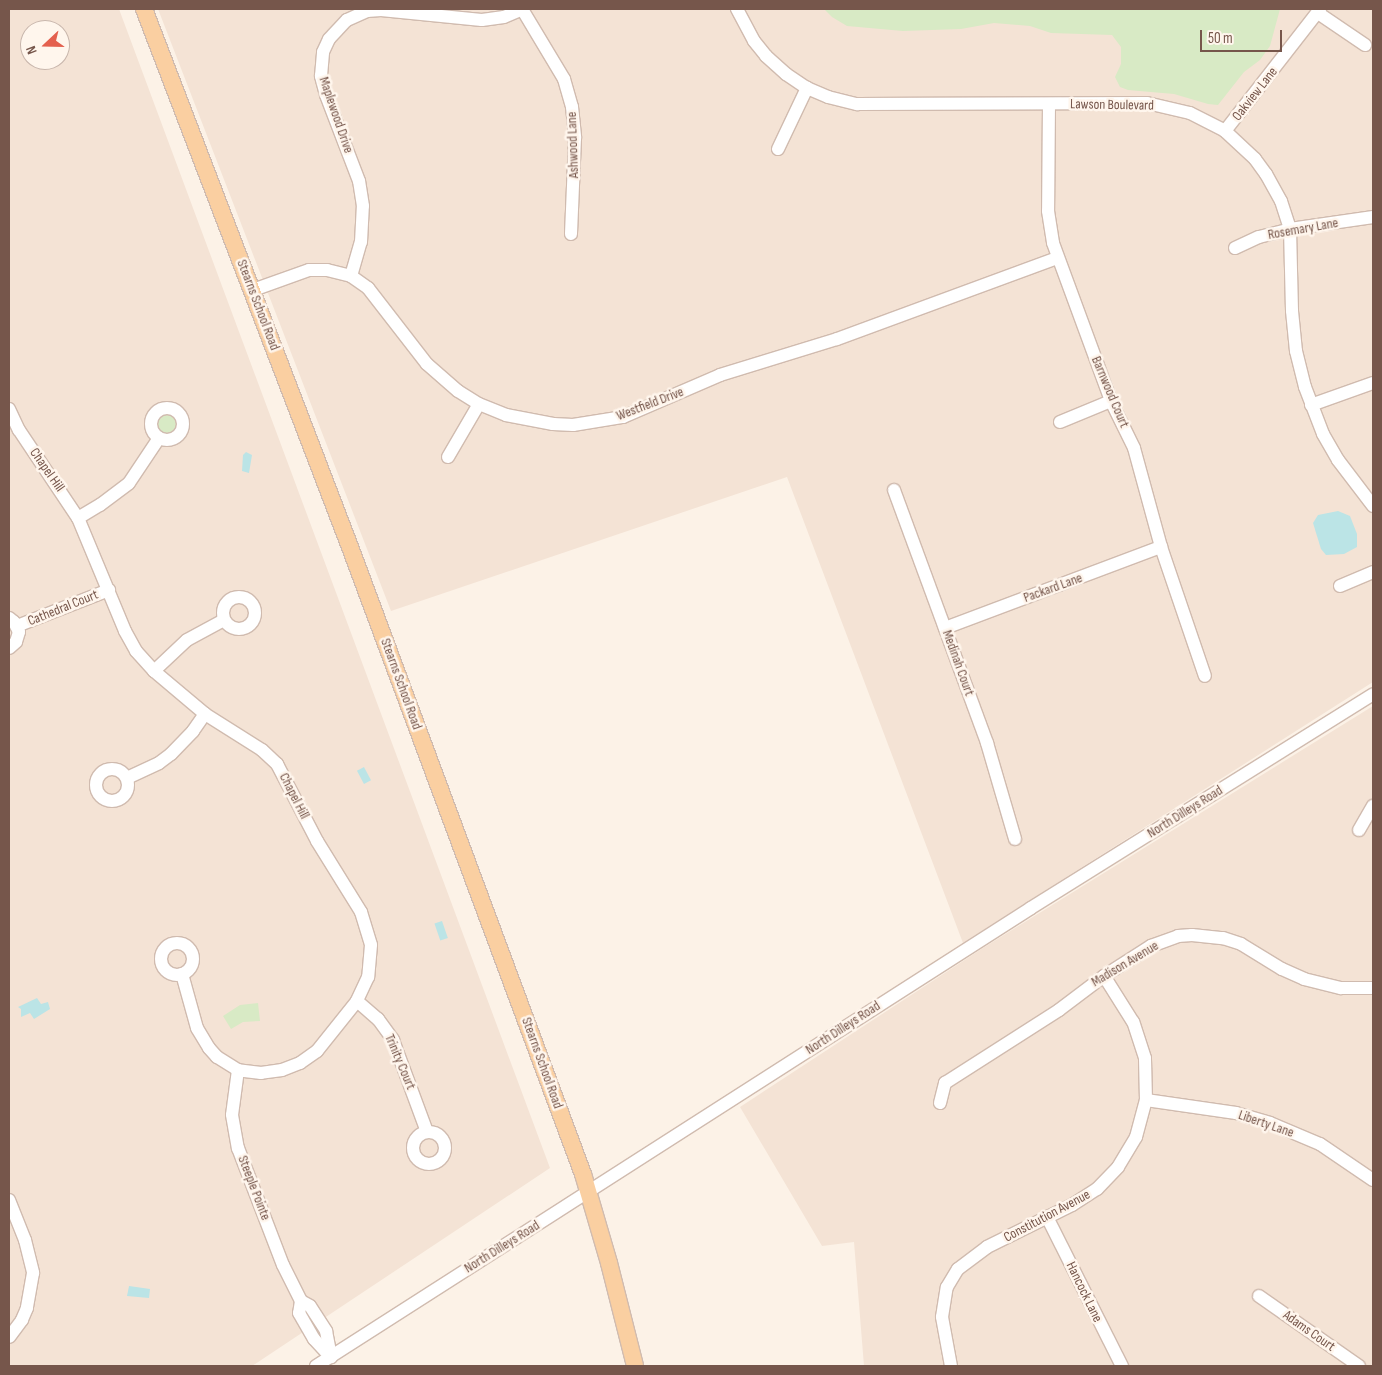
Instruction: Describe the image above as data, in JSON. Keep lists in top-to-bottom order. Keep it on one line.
{"streets":{"main road":["Stearns School Road"],"street":["Oakview Lane","Lawson Boulevard","Maplewood Drive","Ashwood Lane","Rosemary Lane","Barnwood Court","Westfield Drive","Chapel Hill","Packard Lane","Cathedral Court","Medinah Court","North Dilleys Road","Madison Avenue","Trinity Court","Liberty Lane","Steeple Pointe","Constitution Avenue","Hancock Lane","Adams Court"]},"crossings":[["Oakview Lane","Lawson Boulevard"],["Lawson Boulevard","Rosemary Lane"],["Lawson Boulevard","Barnwood Court"],["Maplewood Drive","Ashwood Lane"],["Maplewood Drive","Westfield Drive"],["Stearns School Road","Westfield Drive"],["Stearns School Road","North Dilleys Road"],["Barnwood Court","Westfield Drive"],["Barnwood Court","Packard Lane"],["Chapel Hill","Cathedral Court"],["Chapel Hill","Trinity Court"],["Chapel Hill","Steeple Pointe"],["Packard Lane","Medinah Court"],["North Dilleys Road","Steeple Pointe"],["Madison Avenue","Constitution Avenue"],["Liberty Lane","Constitution Avenue"],["Constitution Avenue","Hancock Lane"]],"scale_bar":"50 m","north":"left"}
